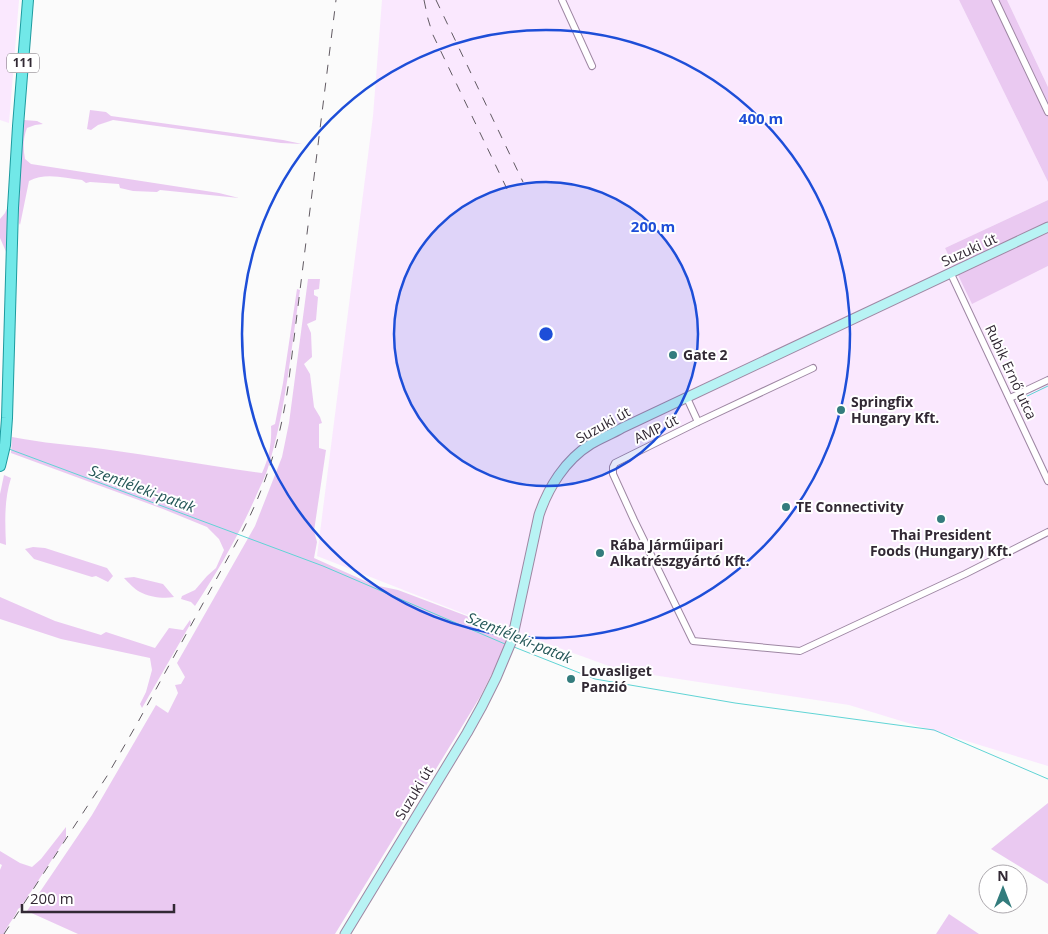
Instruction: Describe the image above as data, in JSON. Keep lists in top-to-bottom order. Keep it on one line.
{"streets":{"main road":["111","Suzuki út"],"street":["Rubik Ernő utca","AMP út"]},"crossings":[["Suzuki út","Rubik Ernő utca"]],"water":["Szentléleki-patak"],"places":["Gate 2","Springfix Hungary Kft.","TE Connectivity","Thai President Foods (Hungary) Kft.","Rába Járműipari Alkatrészgyártó Kft.","Lovasliget Panzió"],"scale_bar":"200 m","north":"top","rings":["400 m","200 m"]}
